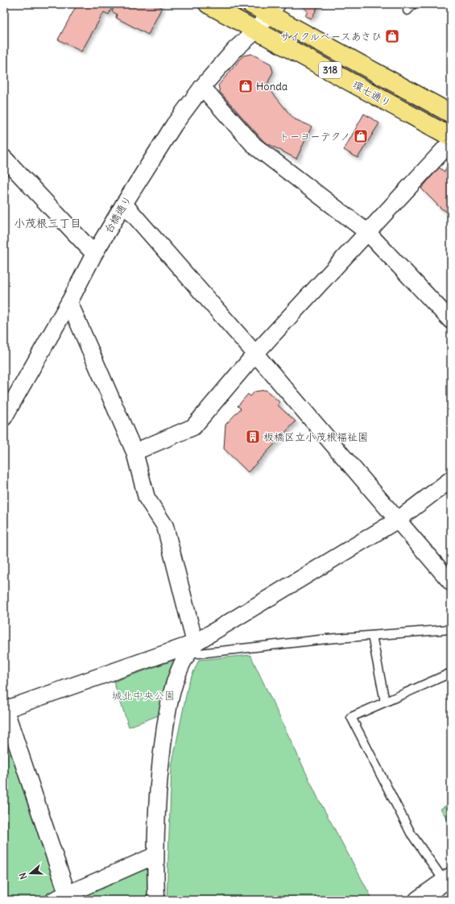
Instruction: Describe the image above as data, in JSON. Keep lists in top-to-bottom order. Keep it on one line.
{"streets":{"main road":["318","環七通り"],"street":["台橋通り"]},"crossings":[["環七通り","台橋通り"]],"districts":["小茂根三丁目"],"parks":["城北中央公園"],"places":{"shop":["サイクルベースあさひ","Honda","トーヨーテクノ"],"building":["板橋区立小茂根福祉園"]},"north":"left"}
